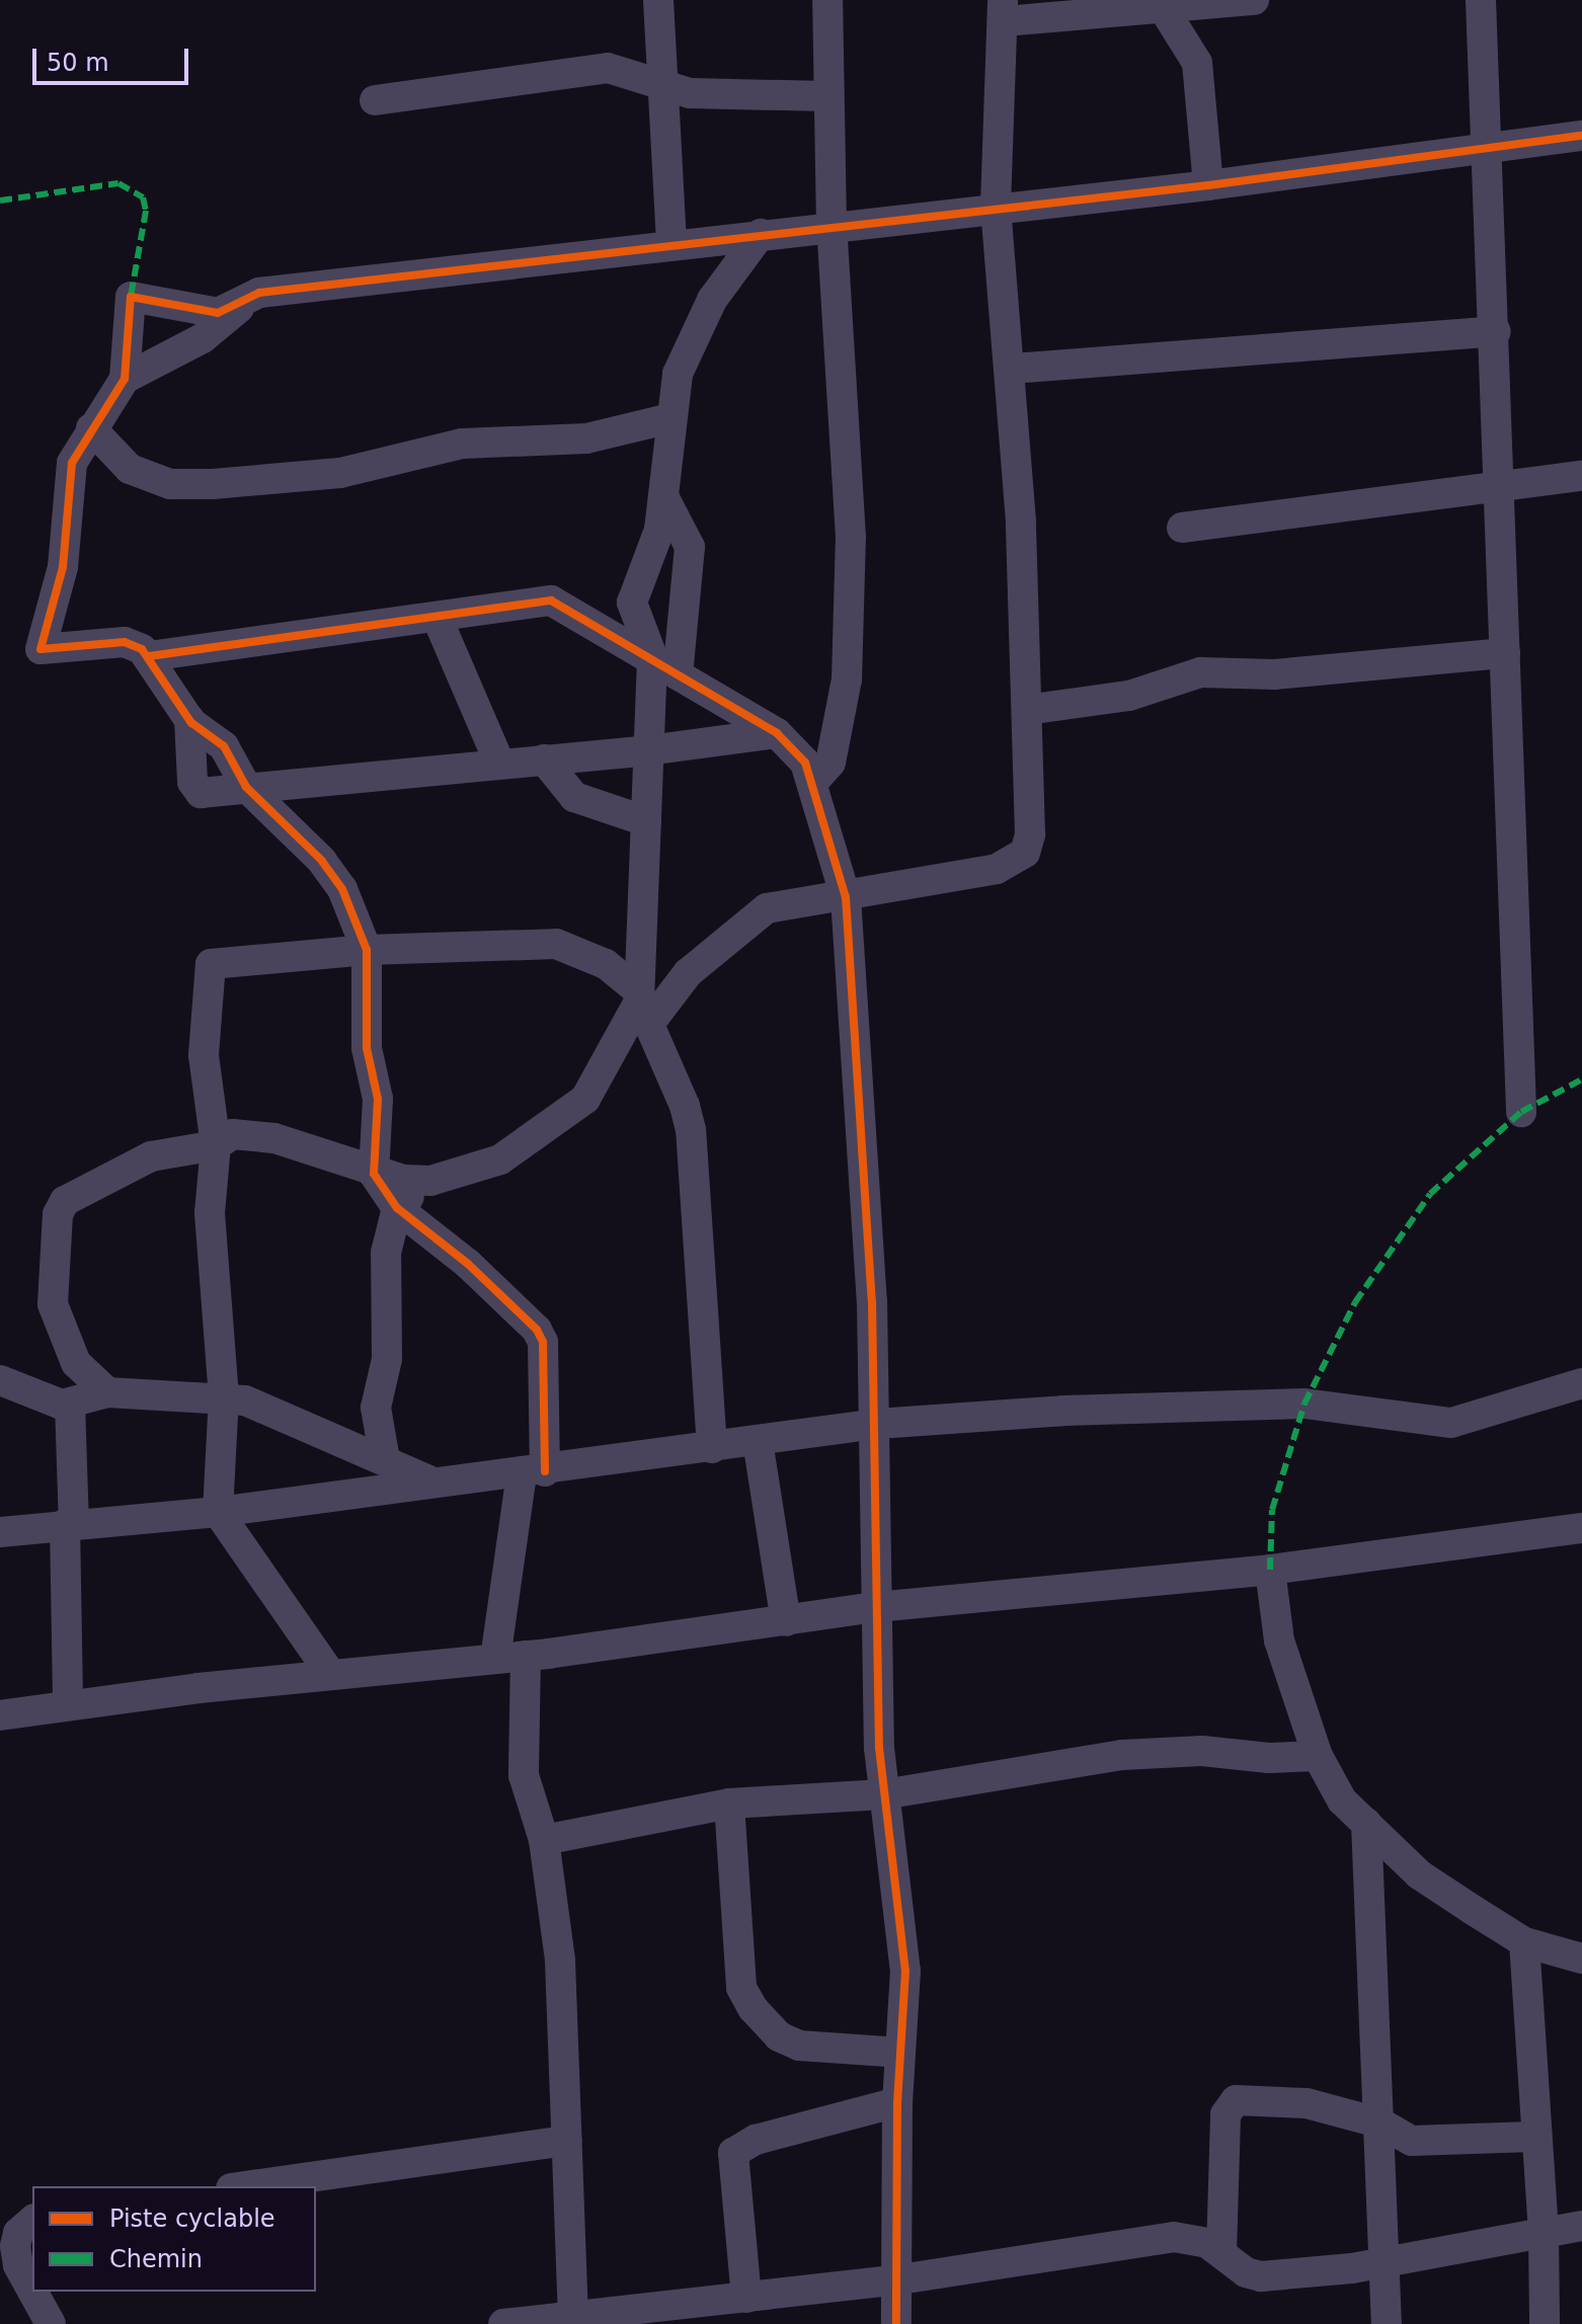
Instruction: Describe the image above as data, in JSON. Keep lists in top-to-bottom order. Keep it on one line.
{"legend":["Piste cyclable","Chemin"],"scale_bar":"50 m"}
